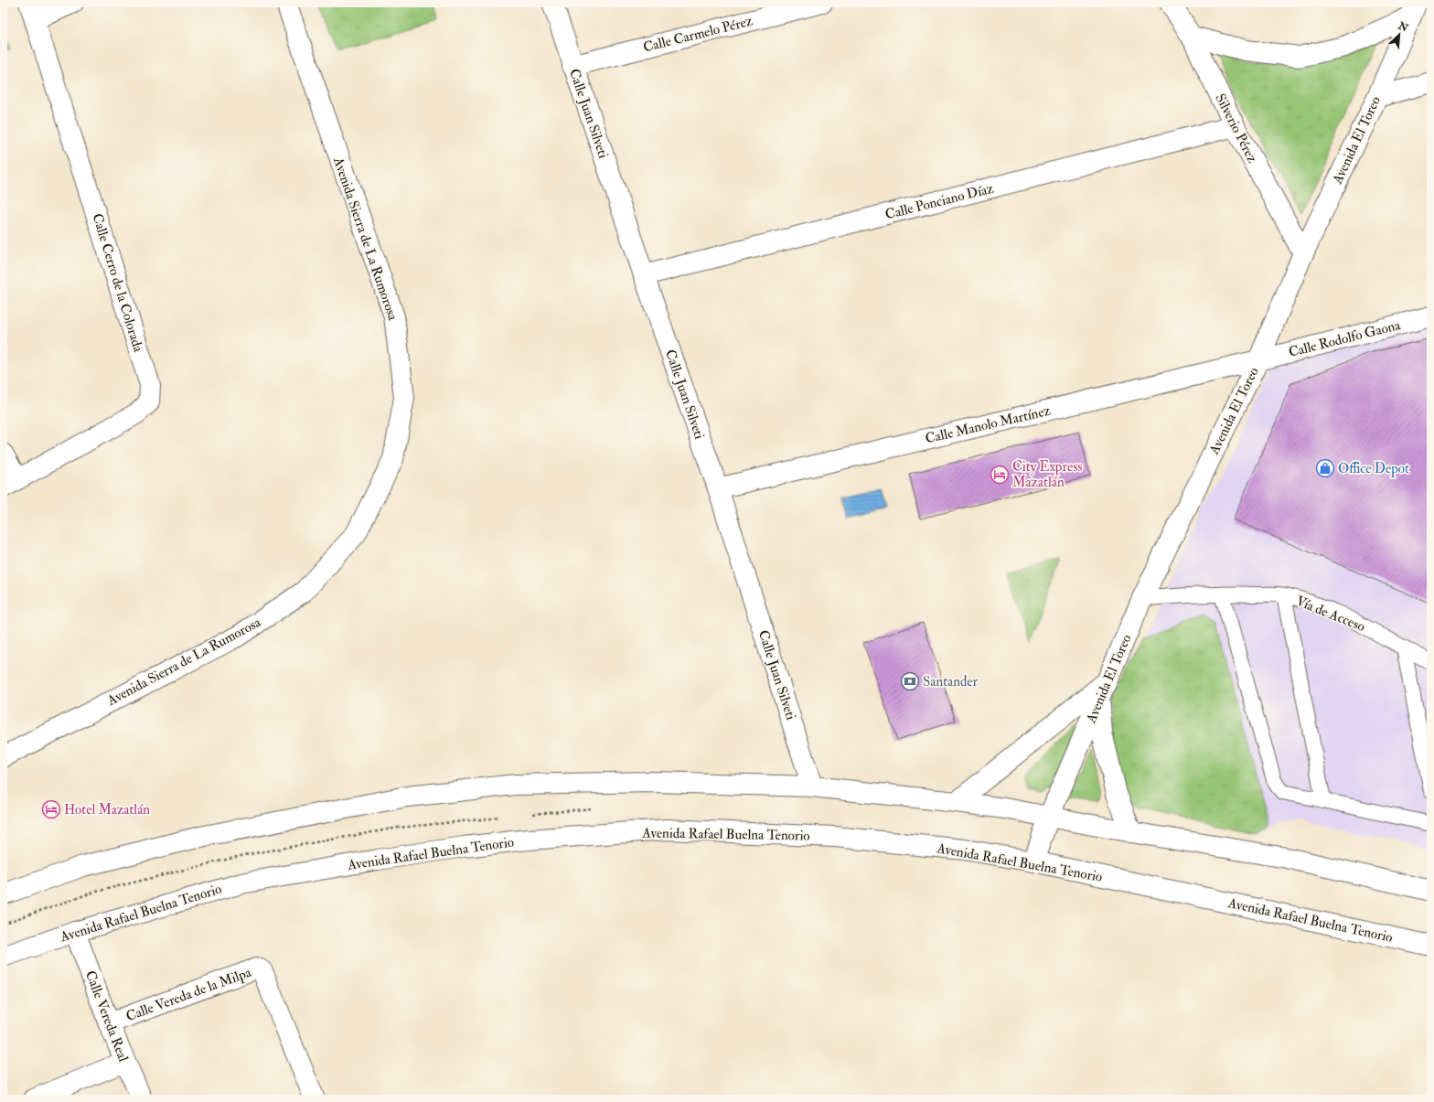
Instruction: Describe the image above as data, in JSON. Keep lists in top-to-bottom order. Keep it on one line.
{"streets":{"street":["Calle Carmelo Pérez","Calle Juan Silveti","Silverio Pérez","Avenida El Toreo","Calle Ponciano Díaz","Avenida Sierra de La Rumorosa","Calle Cerro de la Colorada","Calle Rodolfo Gaona","Calle Manolo Martínez","Avenida Rafael Buelna Tenorio","Calle Vereda de la Milpa","Calle Vereda Real"],"lane":["Vía de Acceso"]},"crossings":[["Calle Carmelo Pérez","Calle Juan Silveti"],["Calle Juan Silveti","Calle Ponciano Díaz"],["Calle Juan Silveti","Calle Manolo Martínez"],["Silverio Pérez","Avenida El Toreo"],["Silverio Pérez","Calle Ponciano Díaz"],["Avenida El Toreo","Calle Rodolfo Gaona"],["Avenida El Toreo","Calle Manolo Martínez"],["Avenida El Toreo","Vía de Acceso"],["Avenida El Toreo","Avenida Rafael Buelna Tenorio"],["Calle Rodolfo Gaona","Calle Manolo Martínez"],["Avenida Rafael Buelna Tenorio","Calle Vereda Real"],["Calle Vereda de la Milpa","Calle Vereda Real"]],"places":{"shop":["Office Depot"],"hotel":["City Express Mazatlán","Hotel Mazatlán"],"bank":["Santander"]},"north":"top right"}
